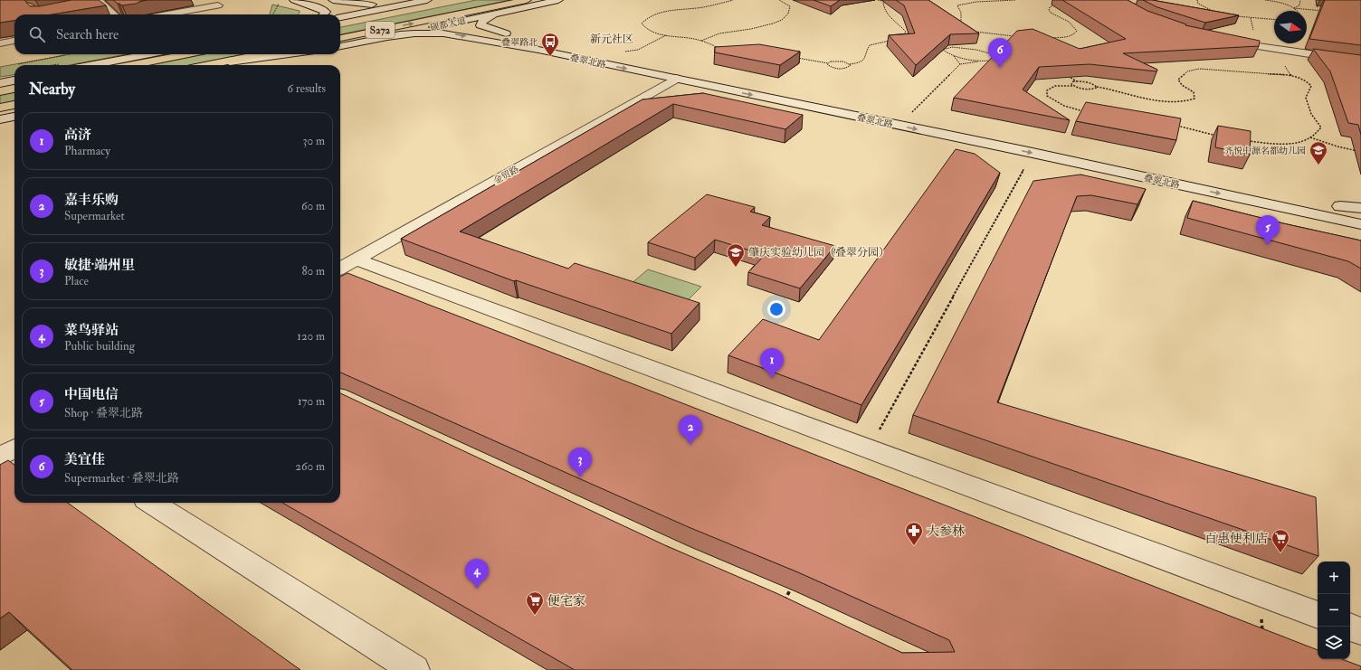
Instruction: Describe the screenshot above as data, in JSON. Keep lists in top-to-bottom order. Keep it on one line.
{"streets":{"main road":["砚都大道","S272"],"street":["叠翠北路","金贸路"]},"crossings":[["砚都大道","叠翠北路"],["叠翠北路","金贸路"]],"districts":["新元社区"],"places":{"bus stop":["叠翠路北"],"school or university":["齐悦中源名都幼儿园","肇庆实验幼儿园（叠翠分园）"],"pharmacy":["大参林"],"supermarket":["百惠便利店","便宅家"]},"north":"right","page":{"search":"Search here","pins":["6","5","1","2","3","4"],"heading":["Nearby","6 results"],"list":[{"mark":"1","name":"高济","note":"Pharmacy","value":"30 m"},{"mark":"2","name":"嘉丰乐购","note":"Supermarket","value":"60 m"},{"mark":"3","name":"敏捷·端州里","note":"Place","value":"80 m"},{"mark":"4","name":"菜鸟驿站","note":"Public building","value":"120 m"},{"mark":"5","name":"中国电信","note":"Shop · 叠翠北路","value":"170 m"},{"mark":"6","name":"美宜佳","note":"Supermarket · 叠翠北路","value":"260 m"}],"map_buttons":["+","−"]}}
